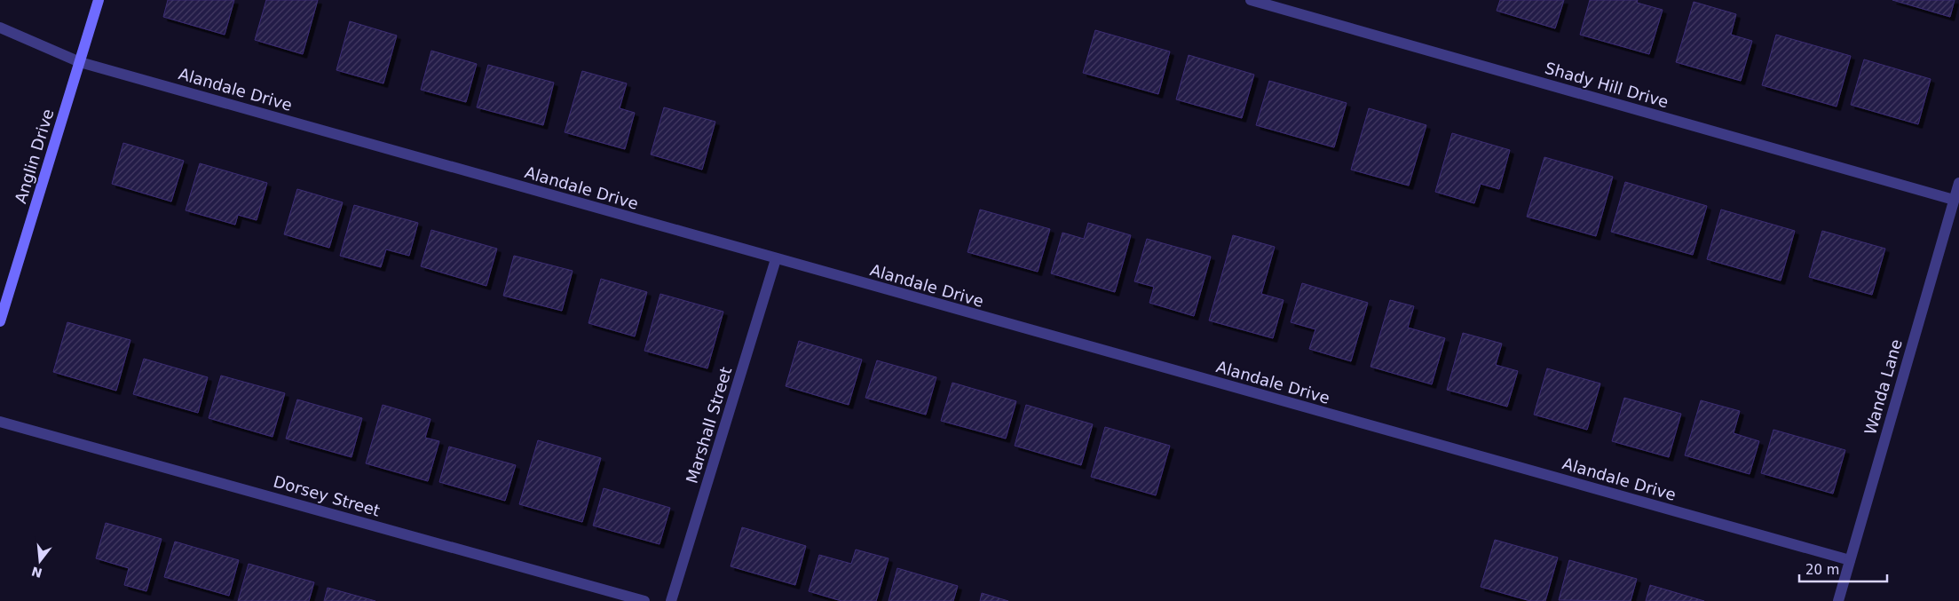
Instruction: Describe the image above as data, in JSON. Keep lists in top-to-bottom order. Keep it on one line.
{"streets":{"street":["Shady Hill Drive","Alandale Drive","Anglin Drive","Wanda Lane","Marshall Street","Dorsey Street"]},"crossings":[["Shady Hill Drive","Wanda Lane"],["Alandale Drive","Anglin Drive"],["Alandale Drive","Wanda Lane"],["Alandale Drive","Marshall Street"]],"scale_bar":"20 m","north":"bottom"}
